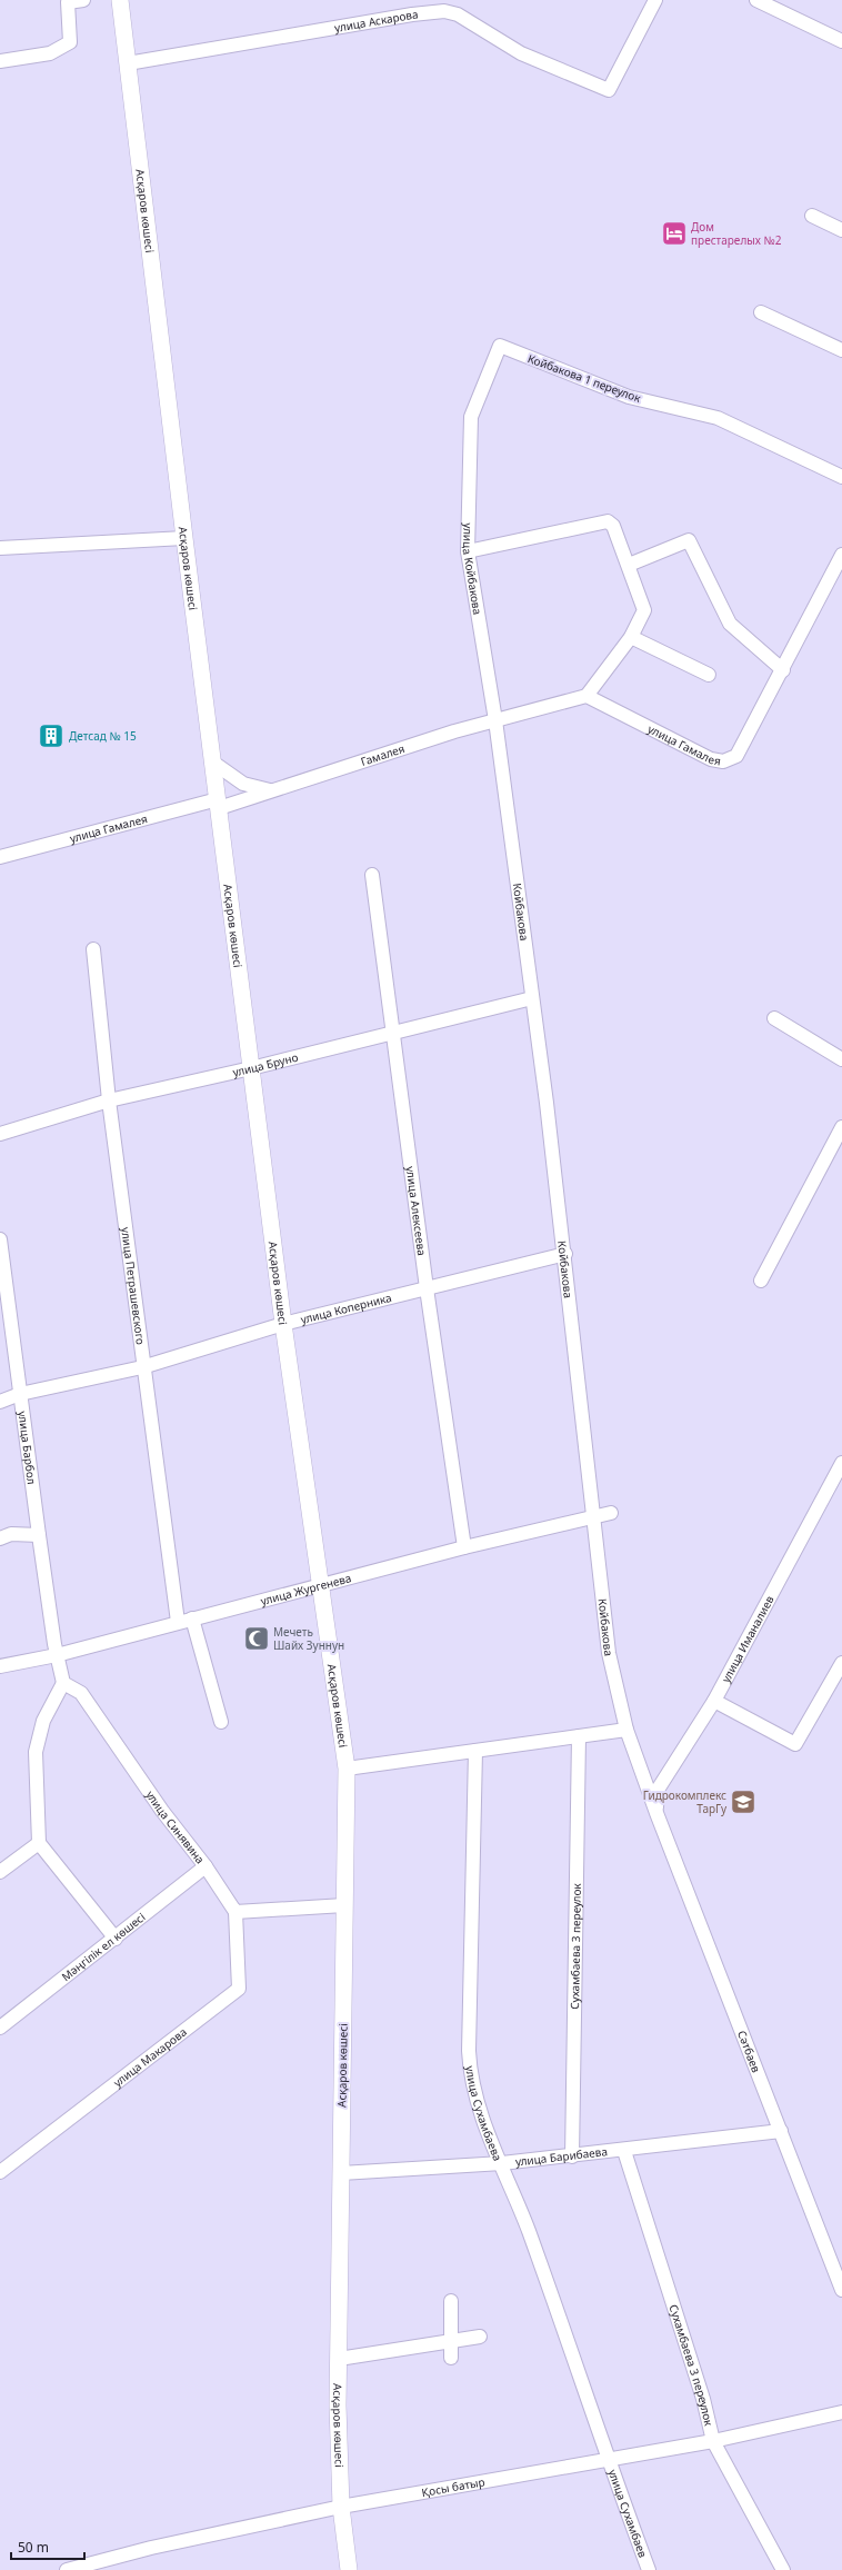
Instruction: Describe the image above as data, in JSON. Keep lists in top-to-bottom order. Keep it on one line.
{"streets":{"main road":["Асқаров көшесі"],"street":["улица Аскарова","Койбакова 1 переулок","улица Койбакова","улица Гамалея","Гамалея","Койбакова","улица Бруно","улица Алексеева","улица Петрашевского","улица Коперника","улица Барбол","улица Жургенева","улица Иманалиев","улица Синявина","Сухамбаева 3 переулок","Мәңгілік ел көшесі","Сәтбаев","улица Макарова","улица Сухамбаева","улица Барибаева","Қосы батыр","улица Сухамбаев"]},"crossings":[["улица Аскарова","Асқаров көшесі"],["Асқаров көшесі","улица Гамалея"],["Асқаров көшесі","Гамалея"],["Асқаров көшесі","улица Бруно"],["Асқаров көшесі","улица Коперника"],["Асқаров көшесі","улица Жургенева"],["Асқаров көшесі","улица Барибаева"],["Асқаров көшесі","Қосы батыр"],["Койбакова 1 переулок","улица Койбакова"],["улица Койбакова","Гамалея"],["улица Койбакова","Койбакова"],["улица Гамалея","Гамалея"],["Гамалея","Койбакова"],["Койбакова","улица Бруно"],["Койбакова","улица Коперника"],["Койбакова","улица Жургенева"],["Койбакова","улица Иманалиев"],["Койбакова","Сәтбаев"],["улица Бруно","улица Алексеева"],["улица Бруно","улица Петрашевского"],["улица Алексеева","улица Коперника"],["улица Алексеева","улица Жургенева"],["улица Петрашевского","улица Коперника"],["улица Петрашевского","улица Жургенева"],["улица Коперника","улица Барбол"],["улица Барбол","улица Жургенева"],["улица Иманалиев","Сәтбаев"],["улица Синявина","Мәңгілік ел көшесі"],["улица Синявина","улица Макарова"],["Сухамбаева 3 переулок","улица Барибаева"],["Сухамбаева 3 переулок","Қосы батыр"],["Сәтбаев","улица Барибаева"],["улица Сухамбаева","улица Барибаева"],["улица Сухамбаева","Қосы батыр"],["улица Сухамбаева","улица Сухамбаев"],["Қосы батыр","улица Сухамбаев"]],"places":{"hotel":["Дом престарелых №2"],"building":["Детсад № 15"],"mosque":["Мечеть Шайх Зуннун"],"school or university":["Гидрокомплекс ТарГу"]},"scale_bar":"50 m"}
